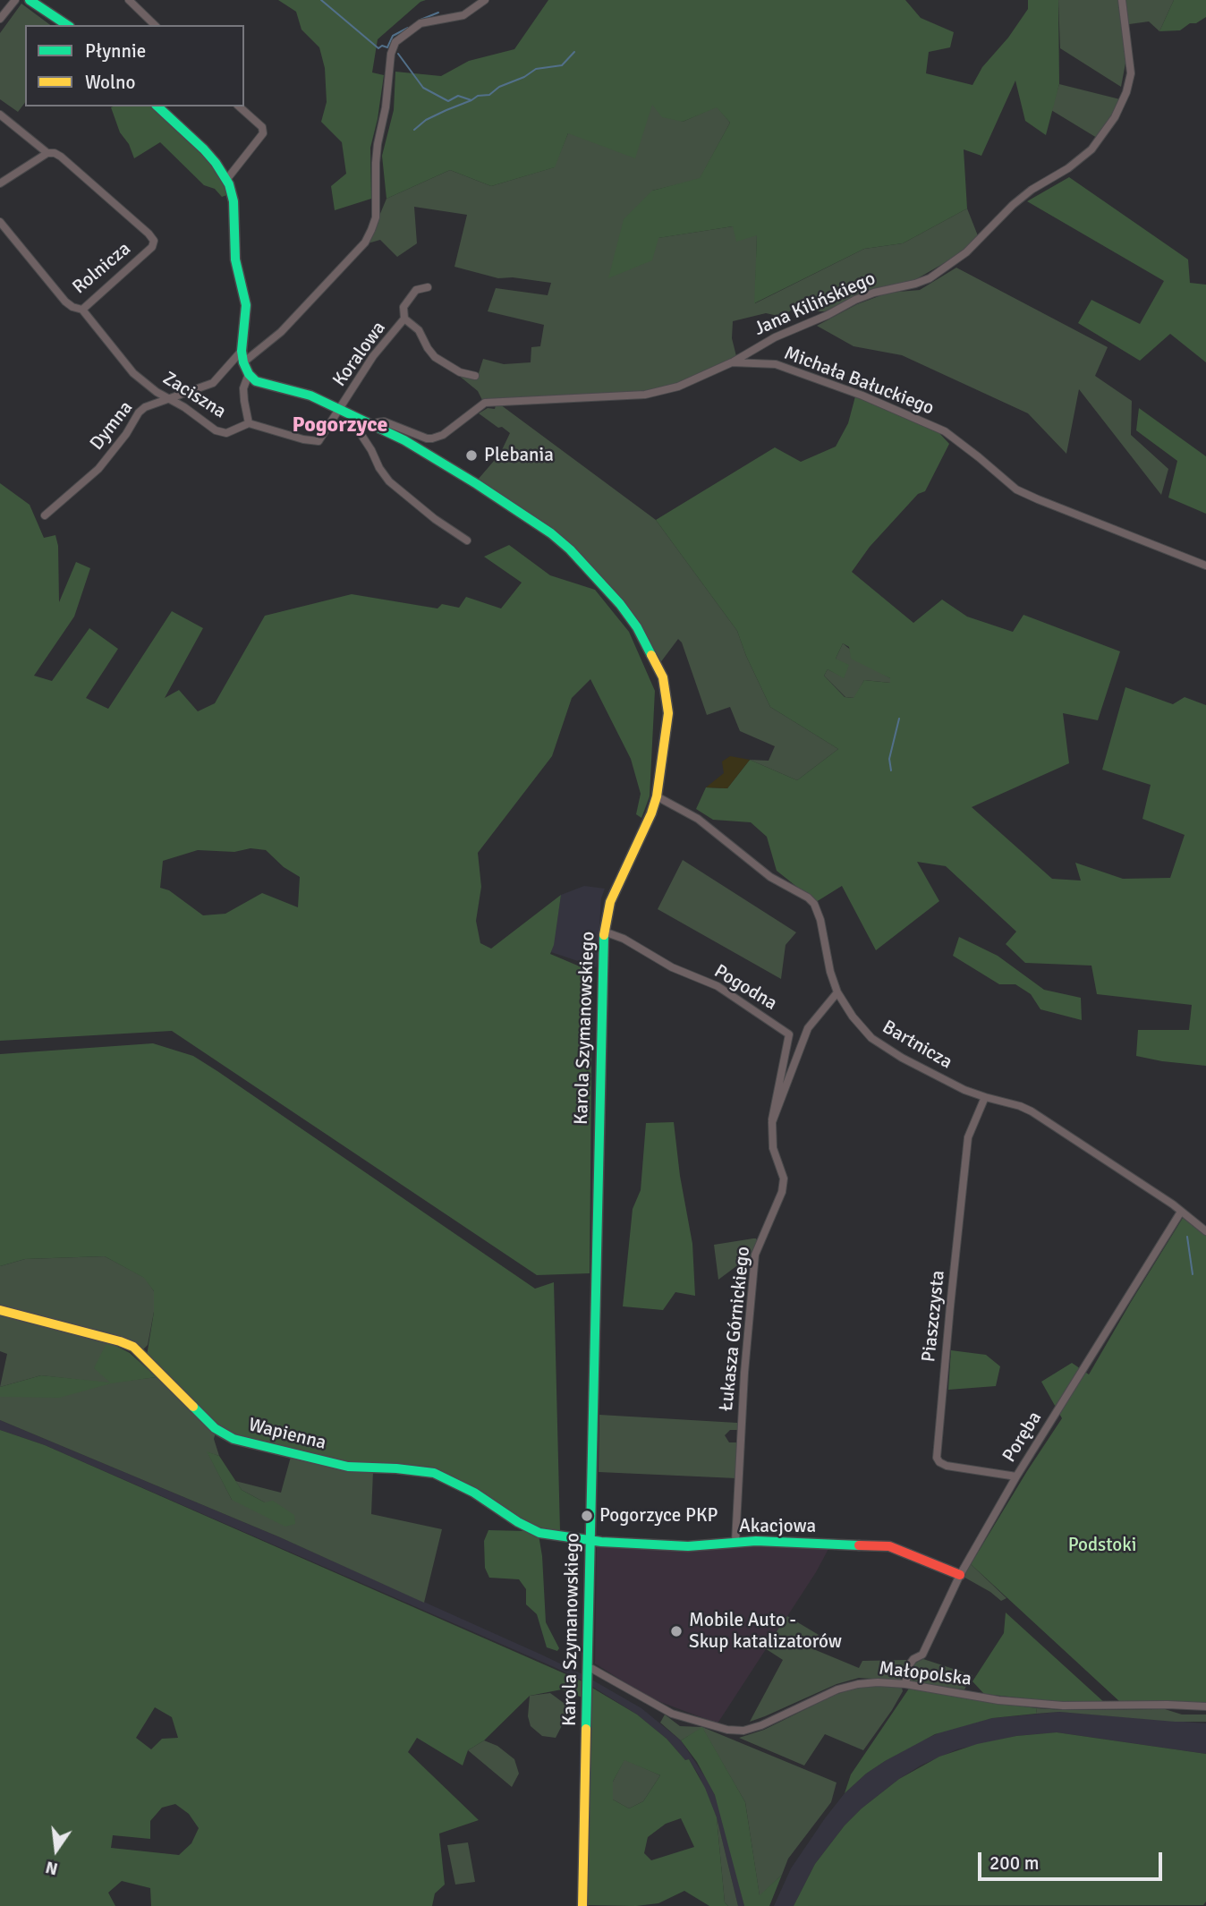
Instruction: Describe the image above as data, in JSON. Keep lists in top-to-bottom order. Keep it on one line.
{"streets":{"street":["Rolnicza","Jana Kilińskiego","Koralowa","Michała Bałuckiego","Zaciszna","Dymna","Pogodna","Karola Szymanowskiego","Bartnicza","Piaszczysta","Łukasza Górnickiego","Wapienna","Poręba","Akacjowa","Małopolska"]},"crossings":[["Rolnicza","Zaciszna"],["Jana Kilińskiego","Michała Bałuckiego"],["Koralowa","Zaciszna"],["Koralowa","Karola Szymanowskiego"],["Michała Bałuckiego","Karola Szymanowskiego"],["Zaciszna","Dymna"],["Zaciszna","Karola Szymanowskiego"],["Pogodna","Karola Szymanowskiego"],["Pogodna","Łukasza Górnickiego"],["Karola Szymanowskiego","Bartnicza"],["Karola Szymanowskiego","Wapienna"],["Karola Szymanowskiego","Akacjowa"],["Karola Szymanowskiego","Małopolska"],["Bartnicza","Piaszczysta"],["Bartnicza","Łukasza Górnickiego"],["Bartnicza","Poręba"],["Piaszczysta","Poręba"],["Łukasza Górnickiego","Akacjowa"],["Wapienna","Akacjowa"],["Poręba","Akacjowa"],["Poręba","Małopolska"]],"districts":["Pogorzyce"],"parks":["Podstoki"],"places":["Plebania","Pogorzyce PKP","Mobile Auto - Skup katalizatorów"],"legend":["Płynnie","Wolno"],"scale_bar":"200 m","north":"bottom"}
